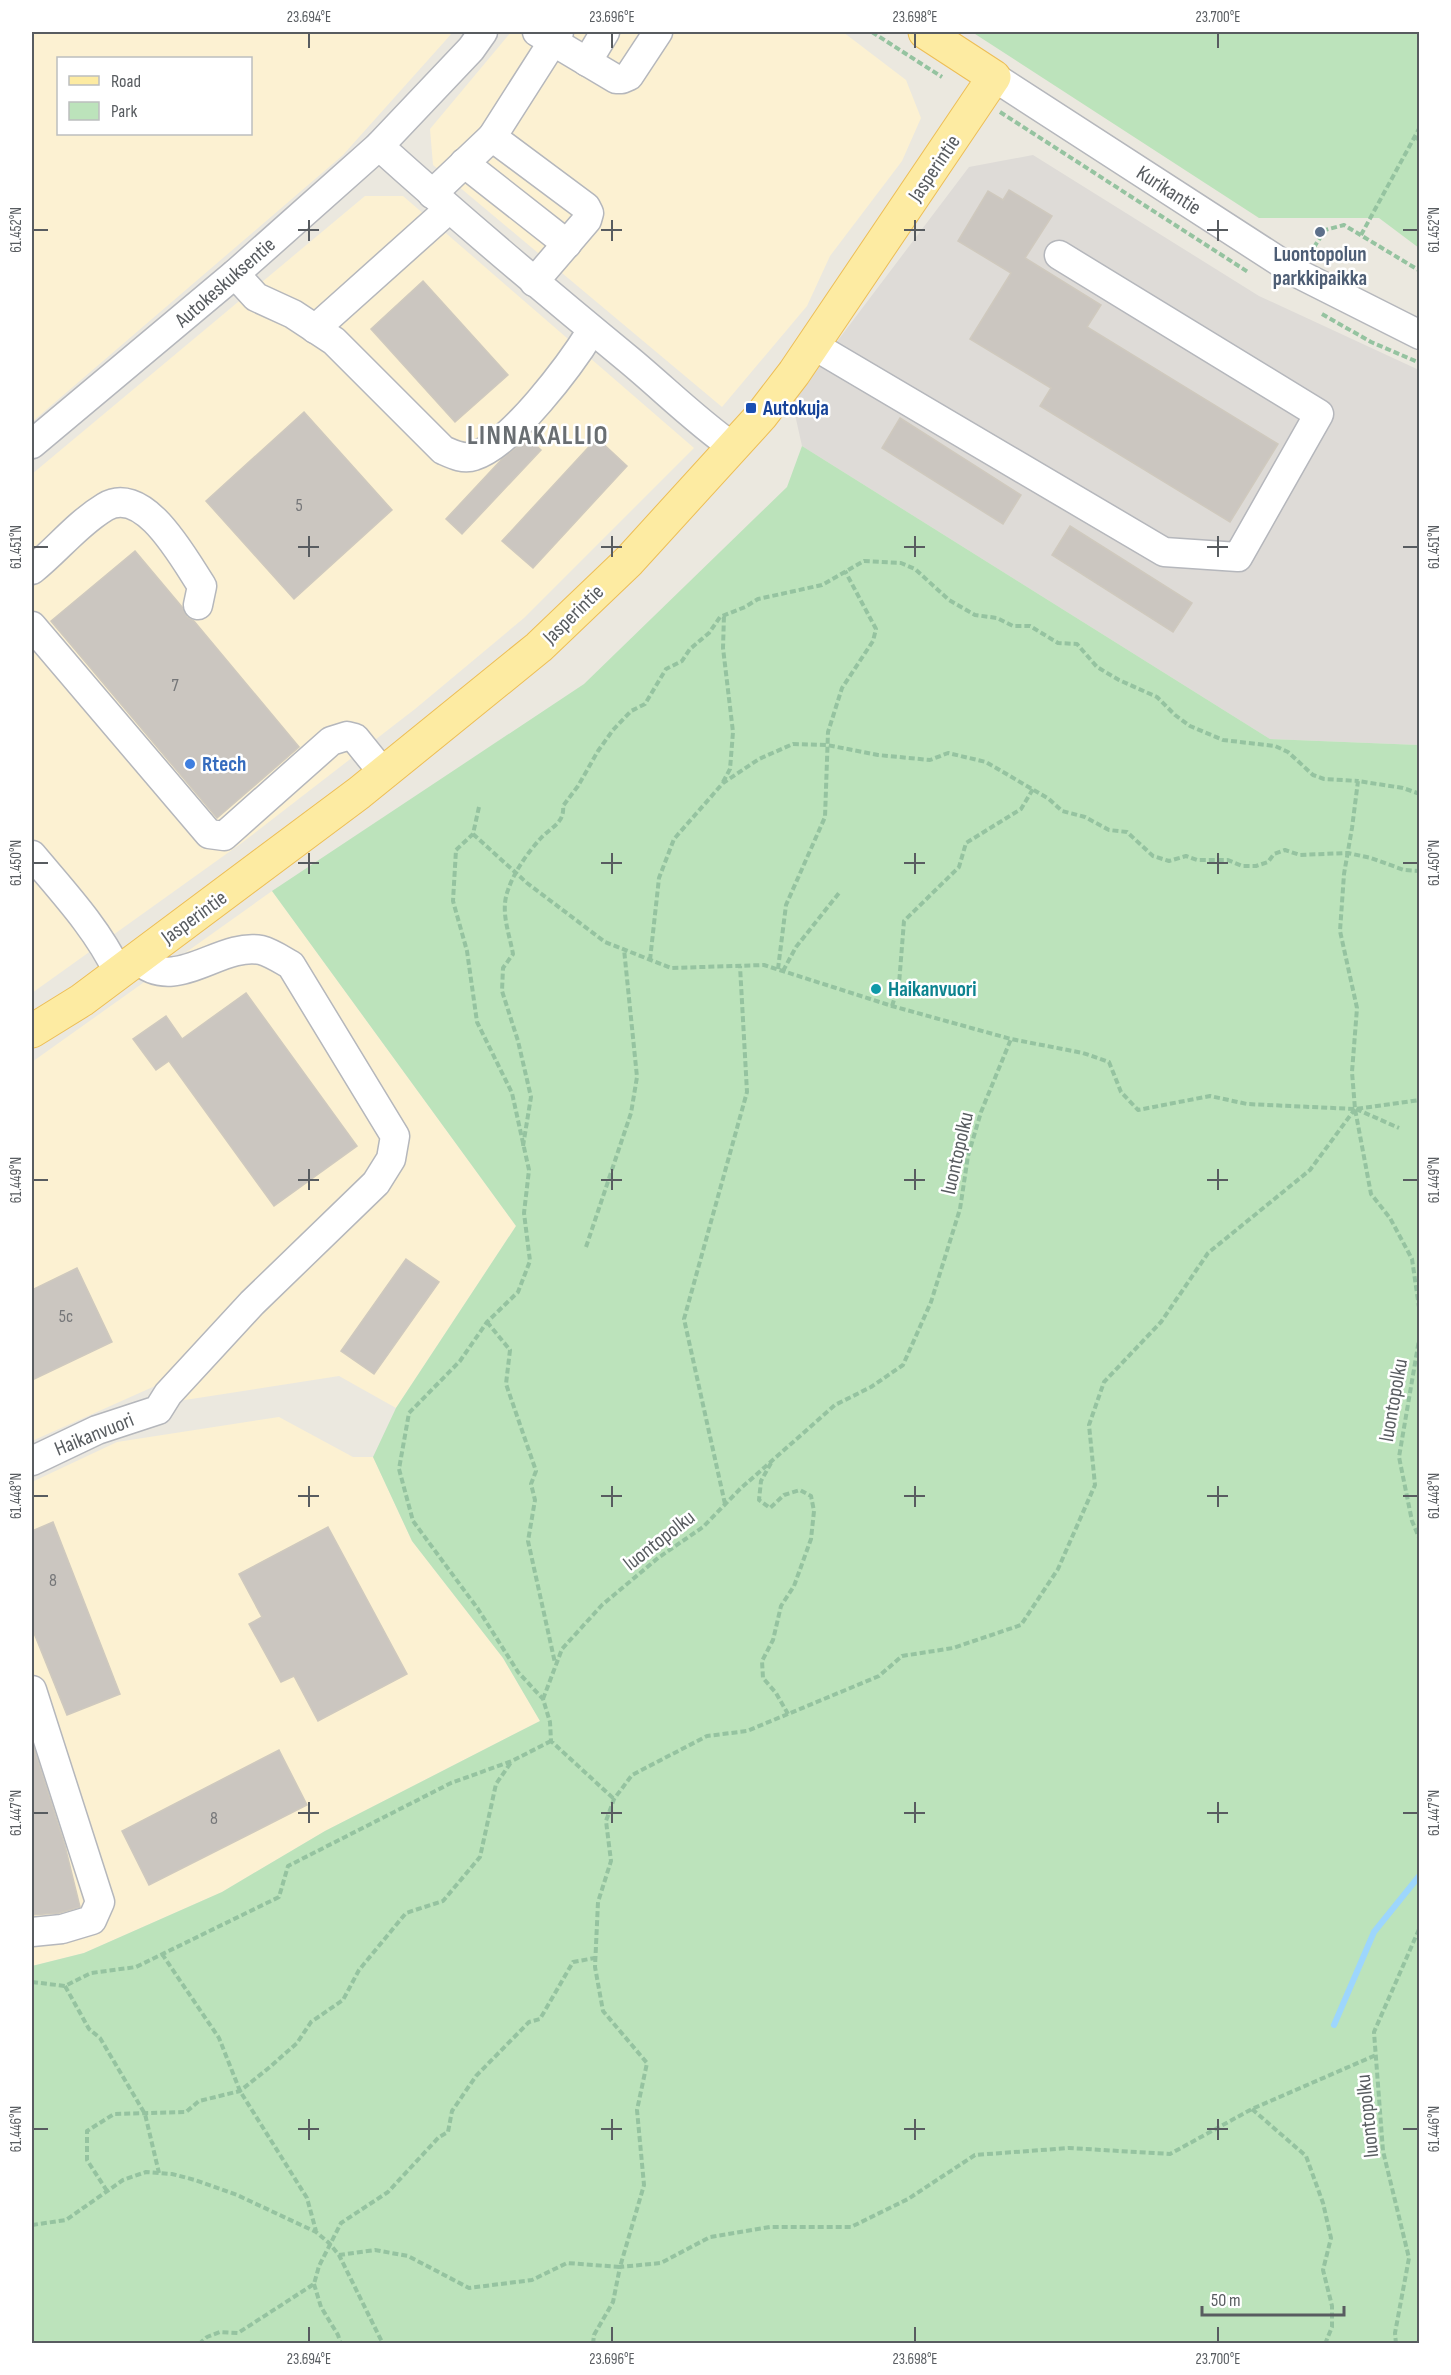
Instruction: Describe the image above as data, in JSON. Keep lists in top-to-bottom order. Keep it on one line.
{"streets":{"main road":["Jasperintie","Kurikantie"],"street":["Autokeskuksentie","Haikanvuori"],"path":["luontopolku"]},"crossings":[["Jasperintie","Kurikantie"],["Jasperintie","Haikanvuori"]],"districts":["LINNAKALLIO"],"places":{"other":["Luontopolun parkkipaikka","Rtech","Haikanvuori"],"transit":["Autokuja"]},"house_numbers":["5","7","5c","8","8"],"legend":["Road","Park"],"scale_bar":"50 m","coordinates":["23.694°E","23.696°E","23.698°E","23.700°E","61.452°N","61.451°N","61.450°N","61.449°N","61.448°N","61.447°N","61.446°N"]}
